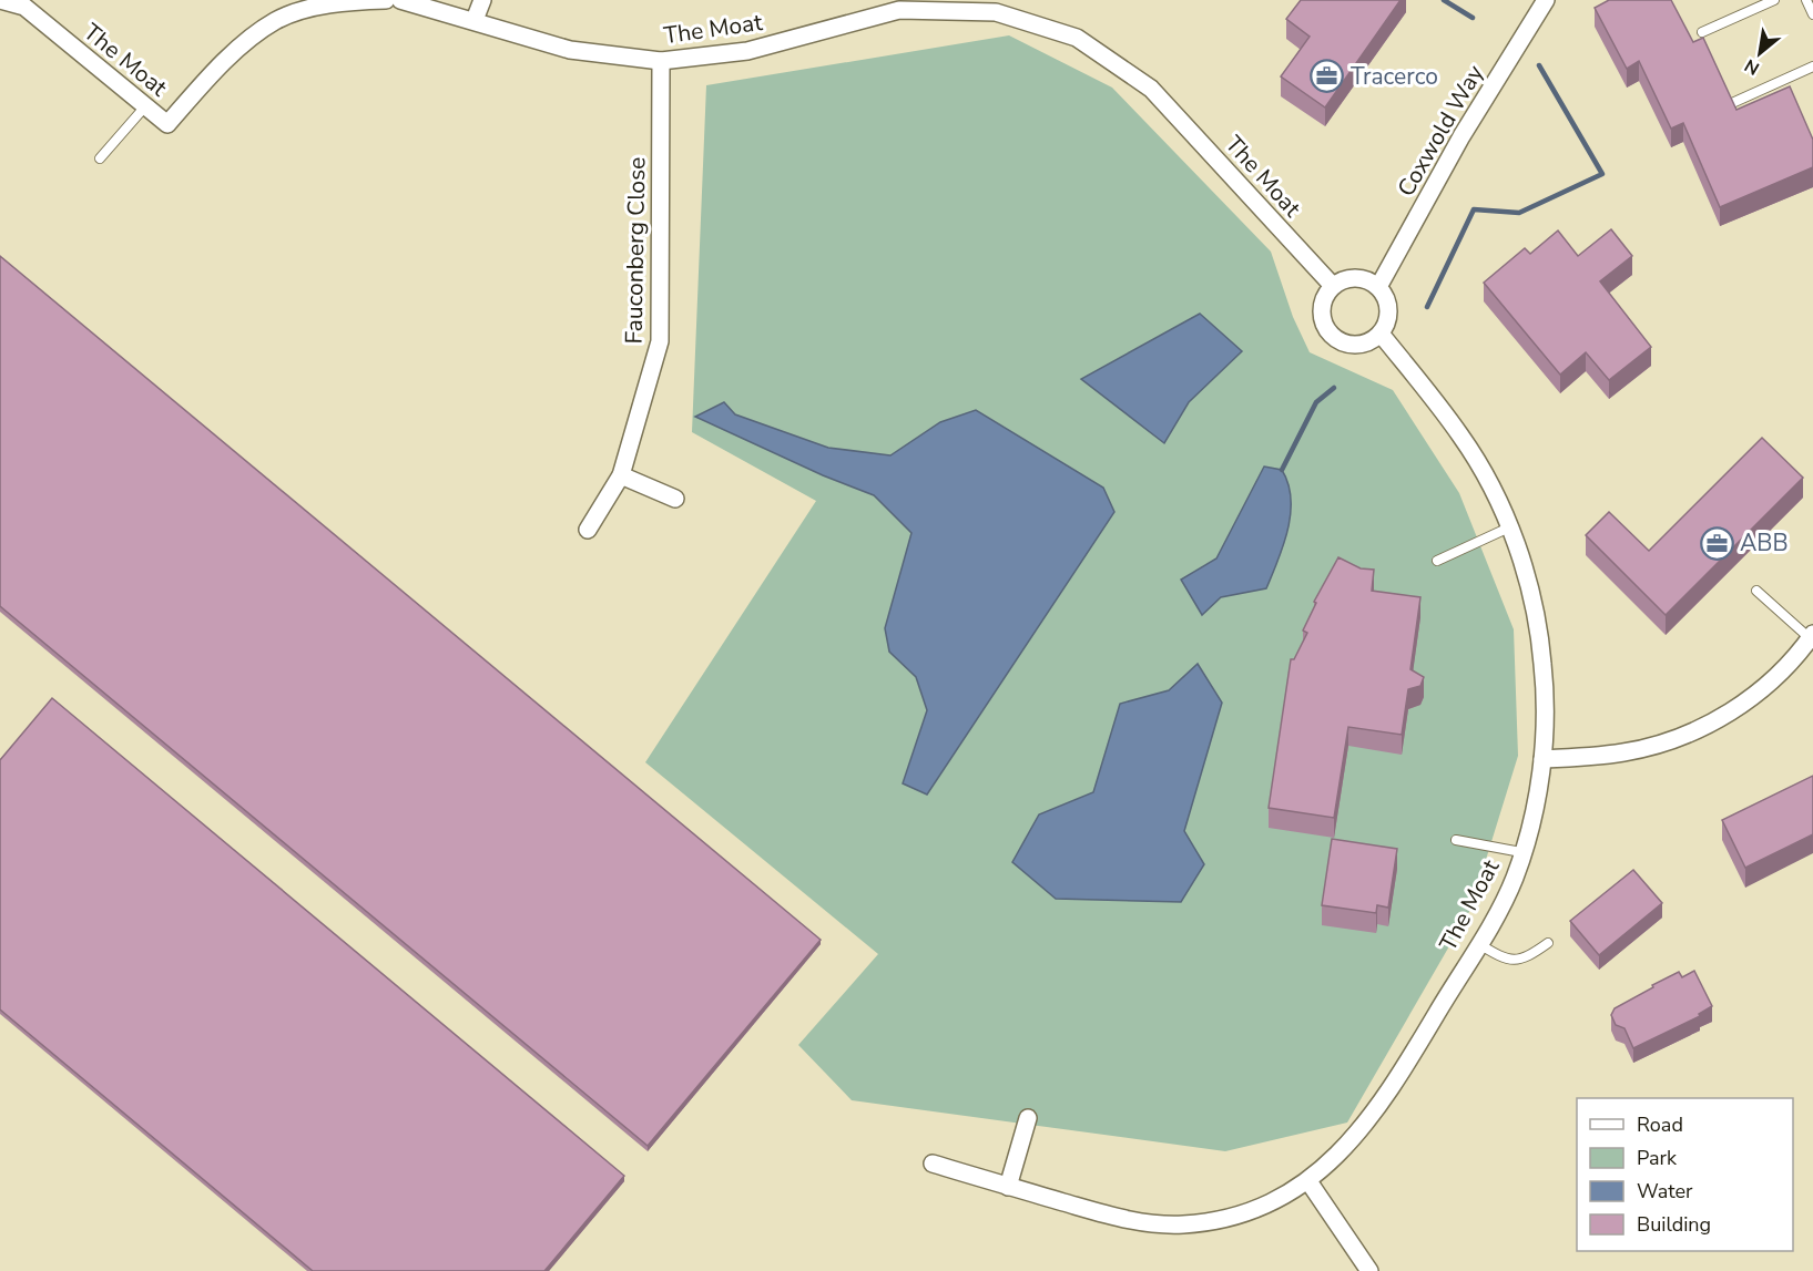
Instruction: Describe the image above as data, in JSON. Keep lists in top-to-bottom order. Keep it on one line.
{"streets":{"street":["The Moat","Coxwold Way","Fauconberg Close"]},"crossings":[["The Moat","Coxwold Way"],["The Moat","Fauconberg Close"]],"places":{"office":["Tracerco","ABB"]},"legend":["Road","Park","Water","Building"],"north":"bottom left"}
